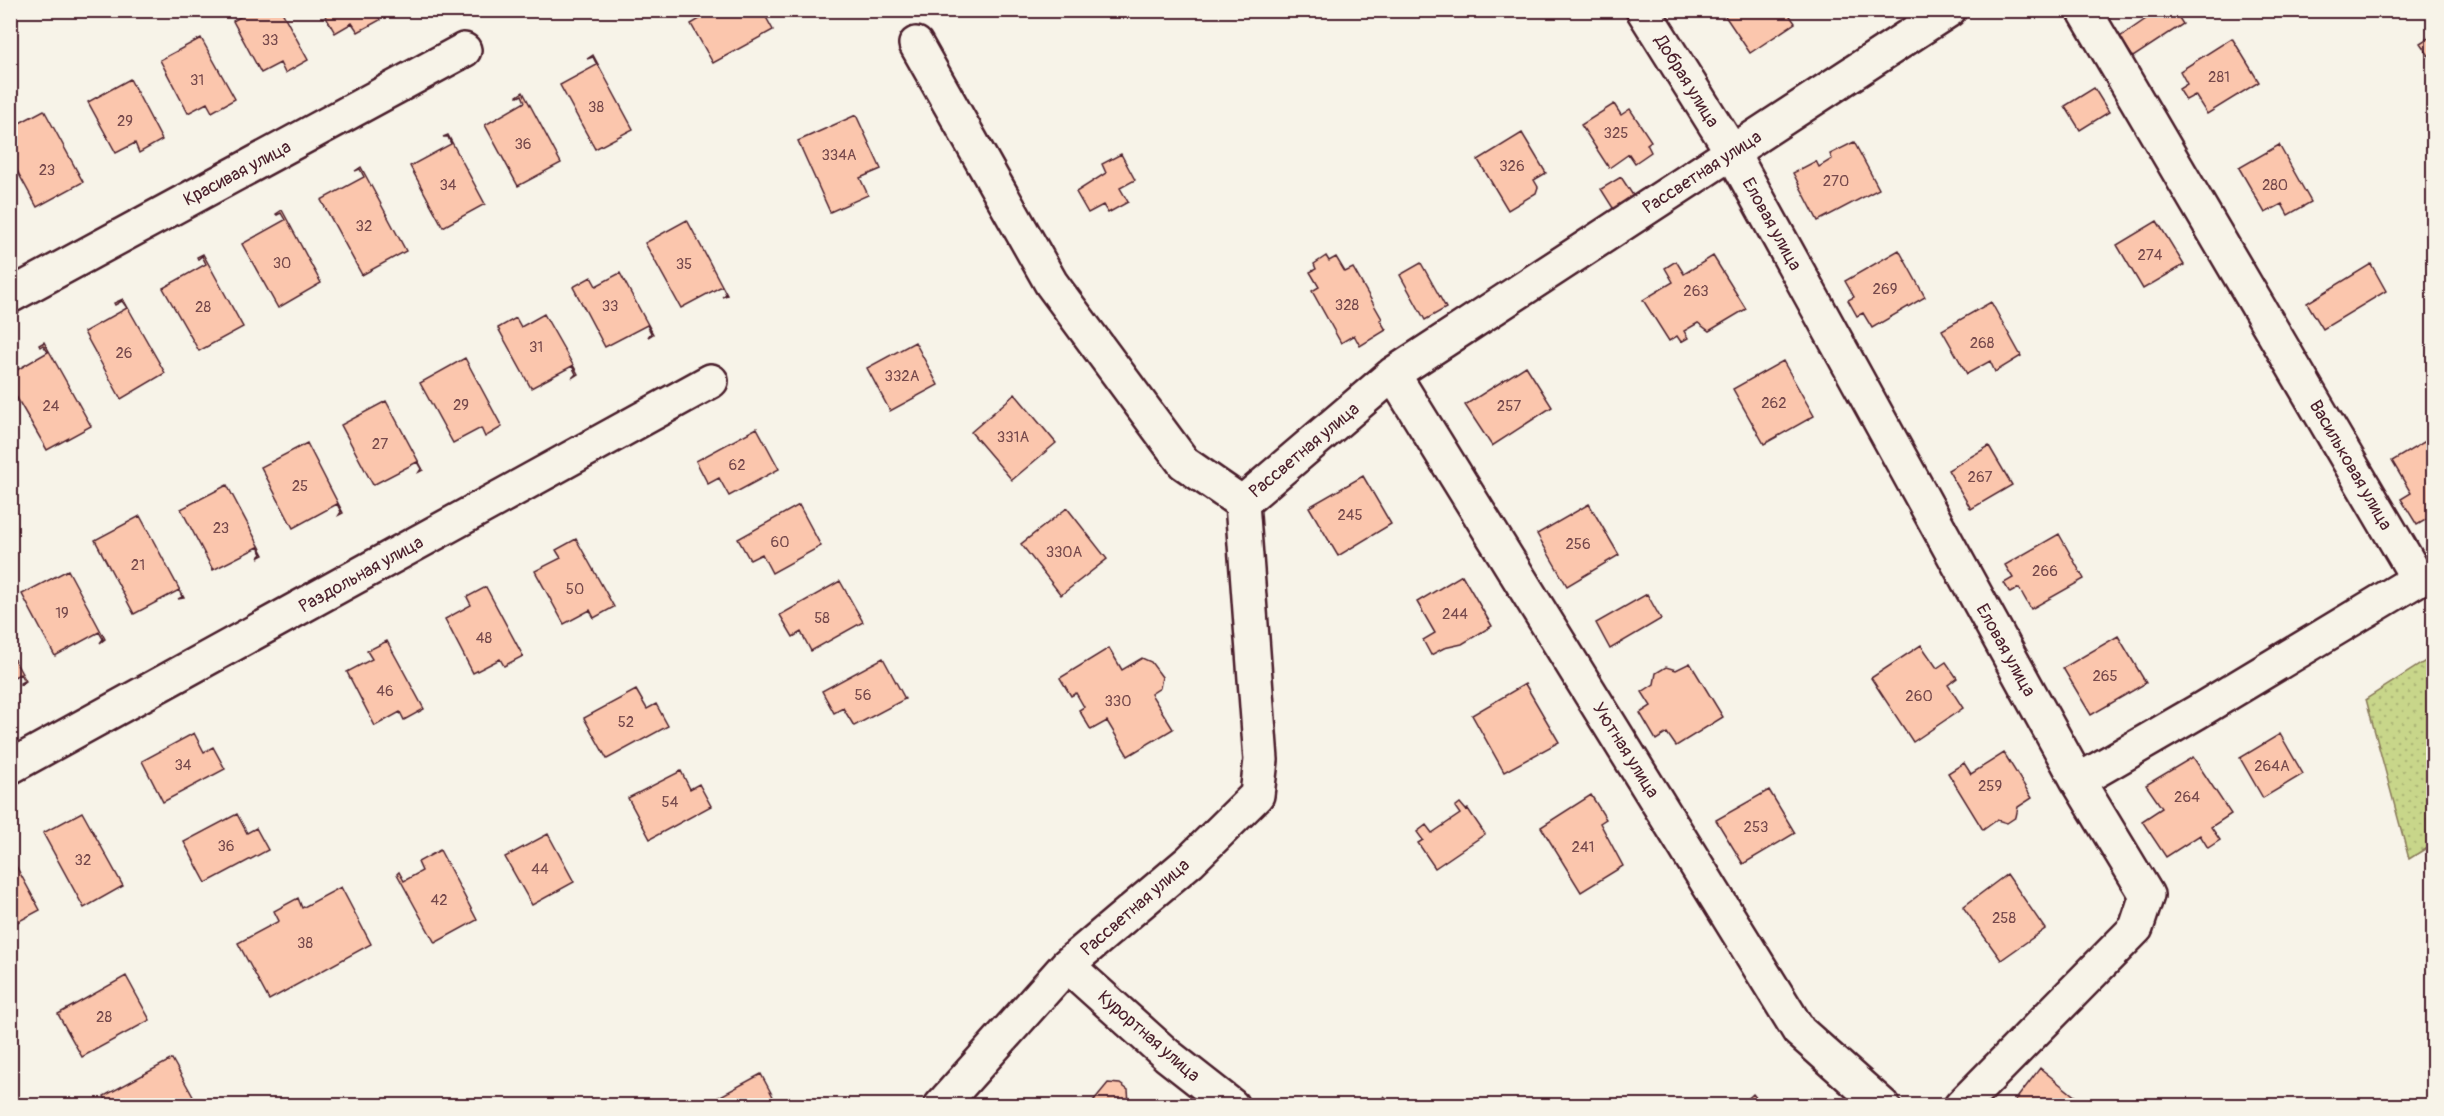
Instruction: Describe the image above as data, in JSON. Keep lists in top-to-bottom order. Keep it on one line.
{"streets":{"street":["Добрая улица","Рассветная улица","Красивая улица","Еловая улица","Васильковая улица","Раздольная улица","Уютная улица","Курортная улица"]},"crossings":[["Добрая улица","Рассветная улица"],["Добрая улица","Еловая улица"],["Рассветная улица","Еловая улица"],["Рассветная улица","Уютная улица"],["Рассветная улица","Курортная улица"],["Еловая улица","Васильковая улица"]],"house_numbers":["33","281","31","38","29","325","36","334А","326","23","270","34","280","32","274","30","35","269","263","328","33","28","268","31","26","332А","262","29","24","257","331А","27","62","267","25","245","23","60","256","330А","21","266","50","19","244","58","48","265","46","56","260","330","52","34","264А","259","264","54","253","36","241","32","44","42","258","38","28"]}
